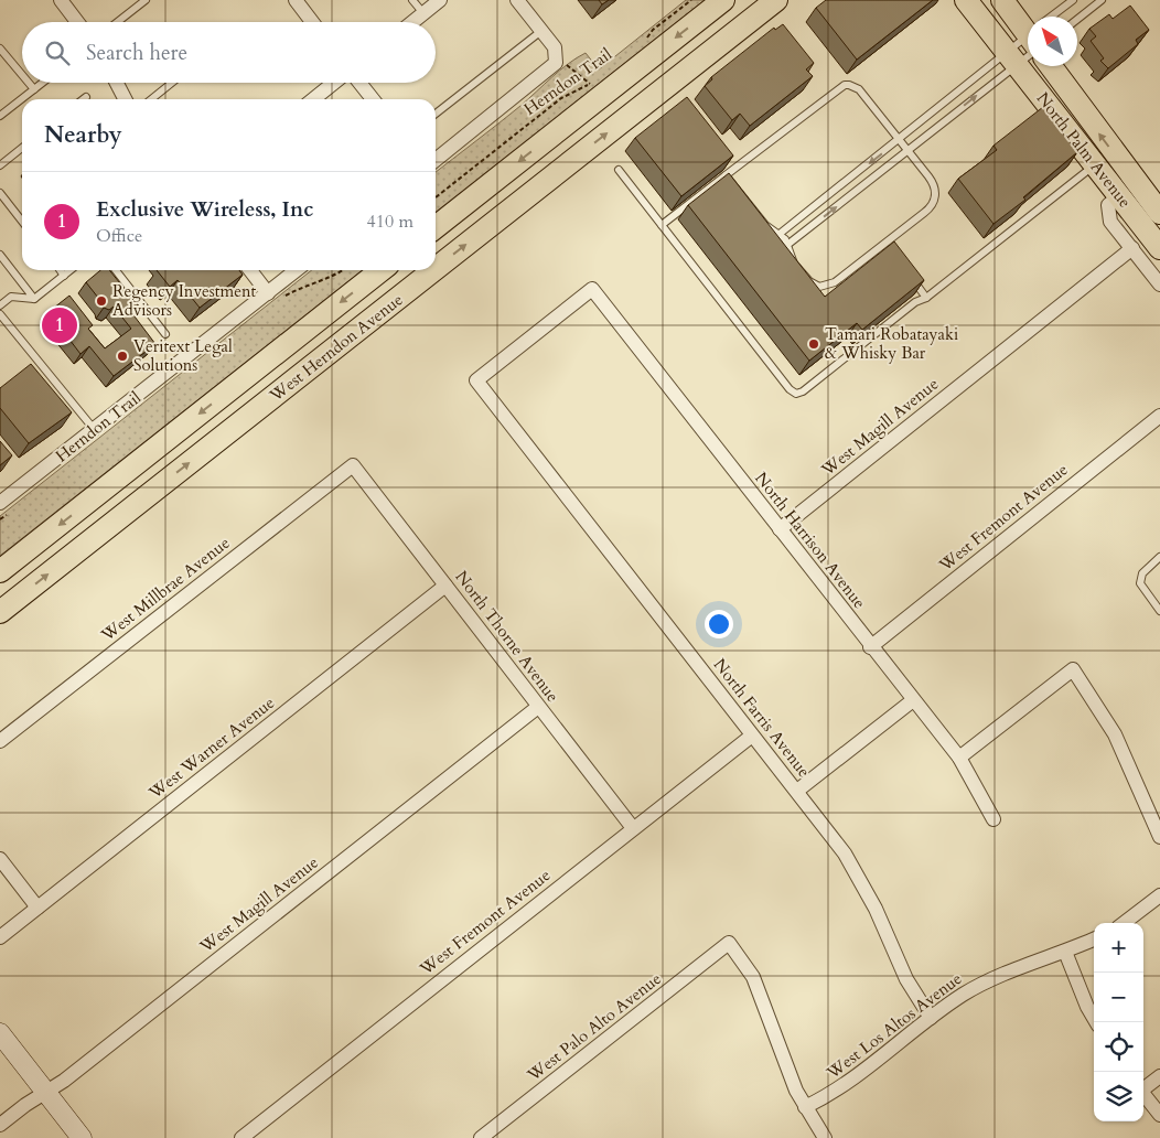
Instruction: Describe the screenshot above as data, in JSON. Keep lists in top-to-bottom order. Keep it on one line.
{"streets":{"main road":["North Palm Avenue","West Herndon Avenue"],"street":["West Magill Avenue","West Fremont Avenue","North Harrison Avenue","West Millbrae Avenue","North Thorne Avenue","North Farris Avenue","West Warner Avenue","West Los Altos Avenue","West Palo Alto Avenue"],"path":["Herndon Trail"]},"crossings":[["West Magill Avenue","North Harrison Avenue"],["West Magill Avenue","North Thorne Avenue"],["West Fremont Avenue","North Harrison Avenue"],["West Fremont Avenue","North Thorne Avenue"],["West Fremont Avenue","North Farris Avenue"],["North Harrison Avenue","North Farris Avenue"],["West Millbrae Avenue","North Thorne Avenue"],["North Thorne Avenue","West Warner Avenue"],["North Farris Avenue","West Los Altos Avenue"],["West Los Altos Avenue","West Palo Alto Avenue"]],"places":["Regency Investment Advisors","Tamari Robatayaki & Whisky Bar","Veritext Legal Solutions"],"north":"top left","page":{"search":"Search here","heading":"Nearby","list":[{"mark":"1","name":"Exclusive Wireless, Inc","note":"Office","value":"410 m"}],"pins":"1","map_buttons":["+","−"]}}
